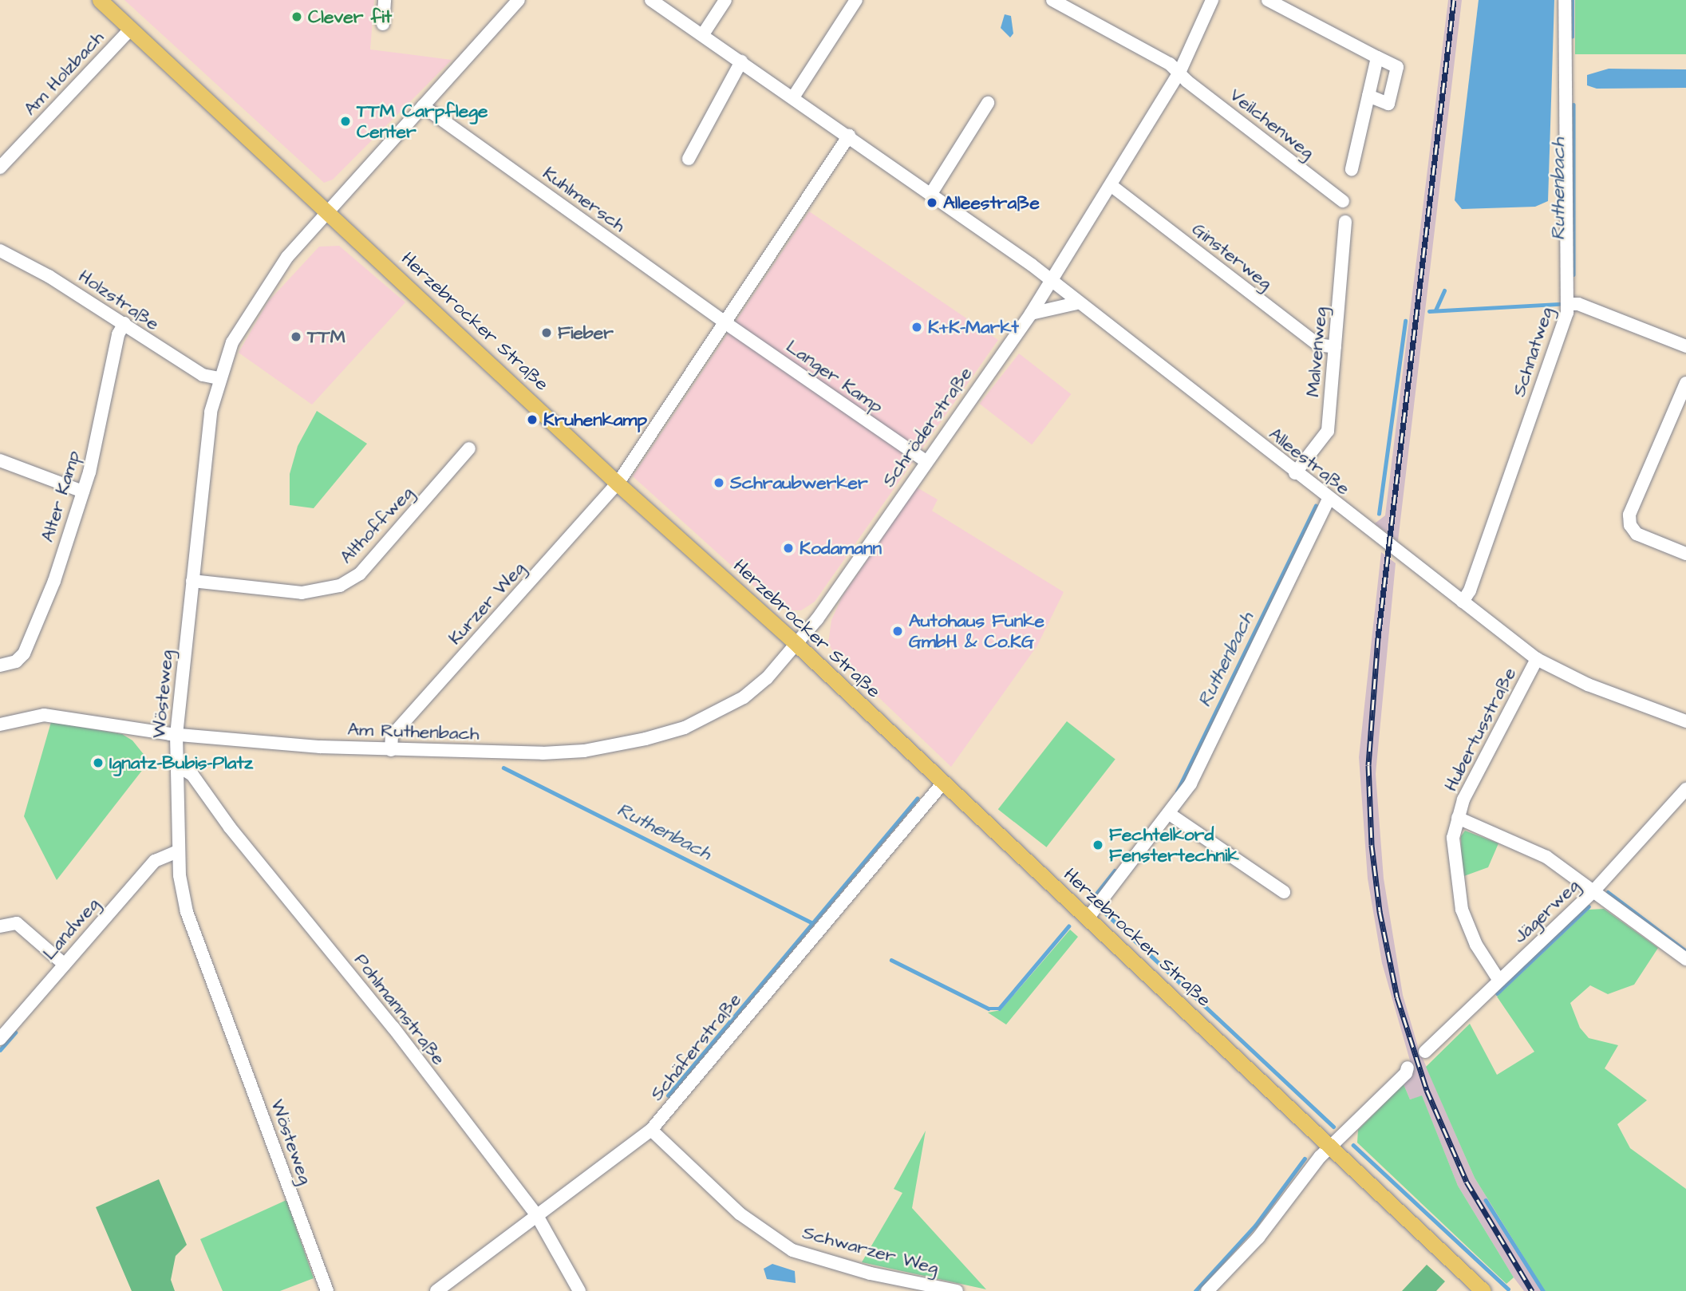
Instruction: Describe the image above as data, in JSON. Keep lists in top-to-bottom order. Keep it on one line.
{"streets":{"main road":["Herzebrocker Straße"],"street":["Am Holzbach","Veilchenweg","Kuhlmersch","Ginsterweg","Holzstraße","Malvenweg","Schnatweg","Langer Kamp","Schröderstraße","Alleestraße","Alter Kamp","Althoffweg","Kurzer Weg","Wösteweg","Hubertusstraße","Am Ruthenbach","Jägerweg","Landweg","Pohlmannstraße","Schäferstraße","Schwarzer Weg"]},"crossings":[["Am Holzbach","Herzebrocker Straße"],["Veilchenweg","Schröderstraße"],["Kuhlmersch","Langer Kamp"],["Kuhlmersch","Wösteweg"],["Ginsterweg","Malvenweg"],["Ginsterweg","Schröderstraße"],["Holzstraße","Alter Kamp"],["Holzstraße","Wösteweg"],["Herzebrocker Straße","Schröderstraße"],["Herzebrocker Straße","Kurzer Weg"],["Herzebrocker Straße","Wösteweg"],["Herzebrocker Straße","Am Ruthenbach"],["Herzebrocker Straße","Schäferstraße"],["Malvenweg","Alleestraße"],["Schnatweg","Alleestraße"],["Langer Kamp","Schröderstraße"],["Schröderstraße","Alleestraße"],["Schröderstraße","Am Ruthenbach"],["Alleestraße","Hubertusstraße"],["Althoffweg","Wösteweg"],["Kurzer Weg","Am Ruthenbach"],["Wösteweg","Am Ruthenbach"],["Wösteweg","Landweg"],["Wösteweg","Pohlmannstraße"],["Hubertusstraße","Jägerweg"],["Pohlmannstraße","Schäferstraße"],["Schäferstraße","Schwarzer Weg"]],"water":["Ruthenbach"],"places":["Clever fit","TTM Carpflege Center","Alleestraße","K+K-Markt","Fieber","TTM","Kruhenkamp","Schraubwerker","Kodamann","Autohaus Funke GmbH & Co.KG","Ignatz-Bubis-Platz","Fechtelkord Fenstertechnik"]}
